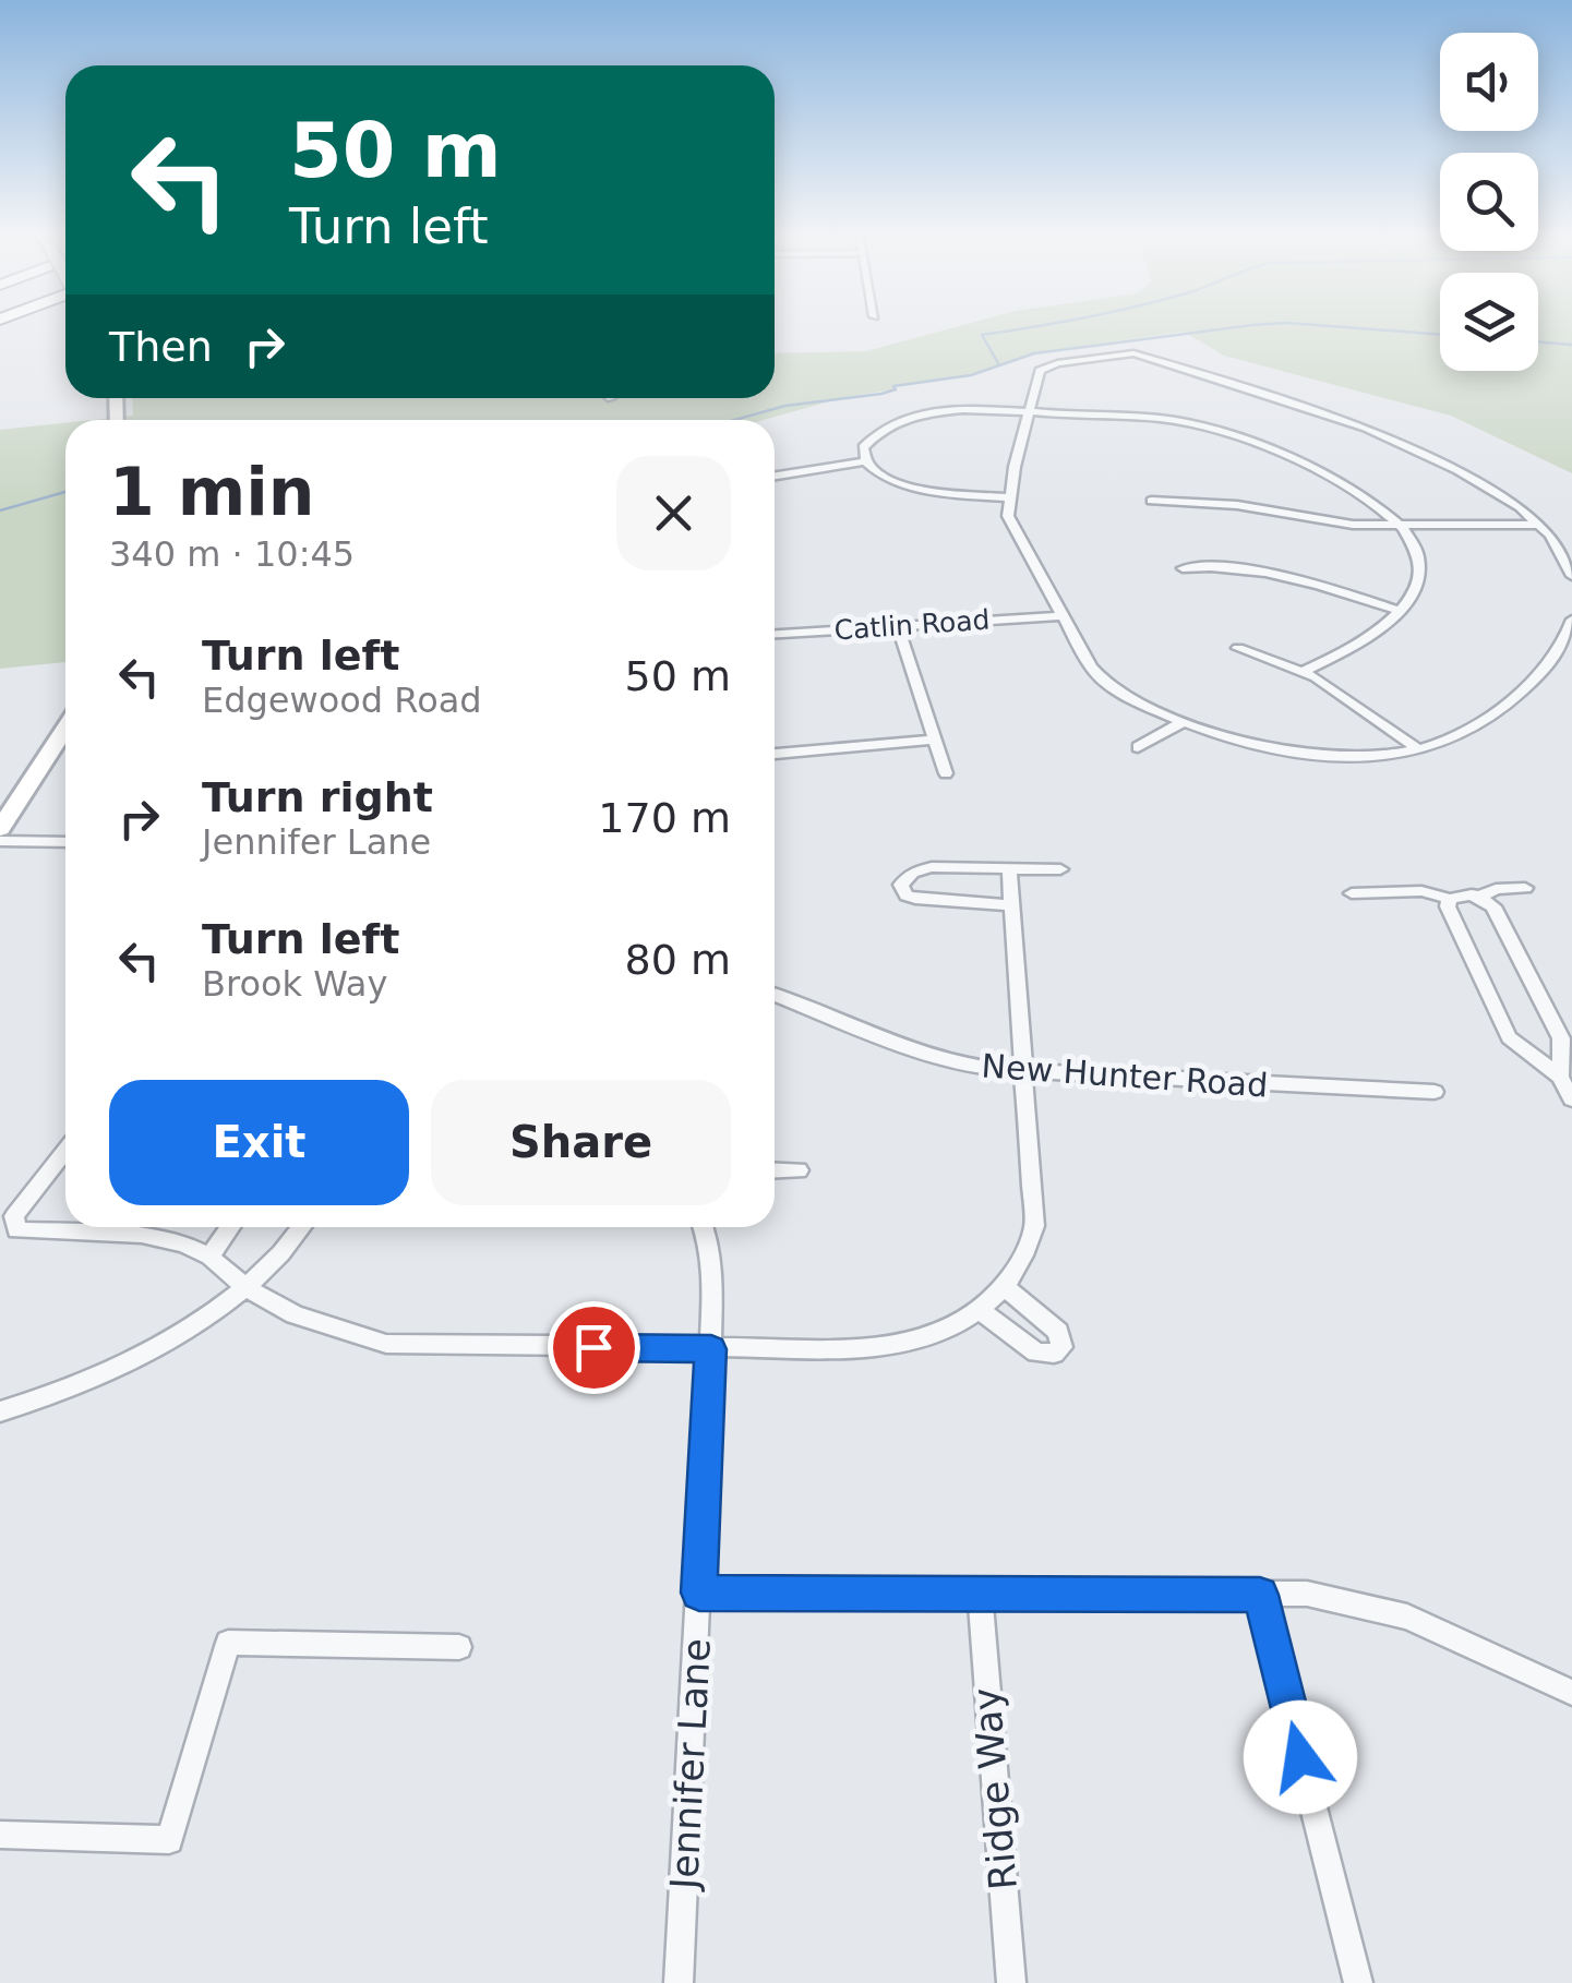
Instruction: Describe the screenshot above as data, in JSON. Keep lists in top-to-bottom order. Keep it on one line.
{"streets":{"street":["Catlin Road","New Hunter Road","Jennifer Lane","Ridge Way"]},"page":{"turn":["50 m","Turn left"],"then":"Then","heading":["1 min","340 m · 10:45"],"list":[{"name":"Turn left","note":"Edgewood Road","value":"50 m"},{"name":"Turn right","note":"Jennifer Lane","value":"170 m"},{"name":"Turn left","note":"Brook Way","value":"80 m"}],"buttons":["Exit","Share"]}}
